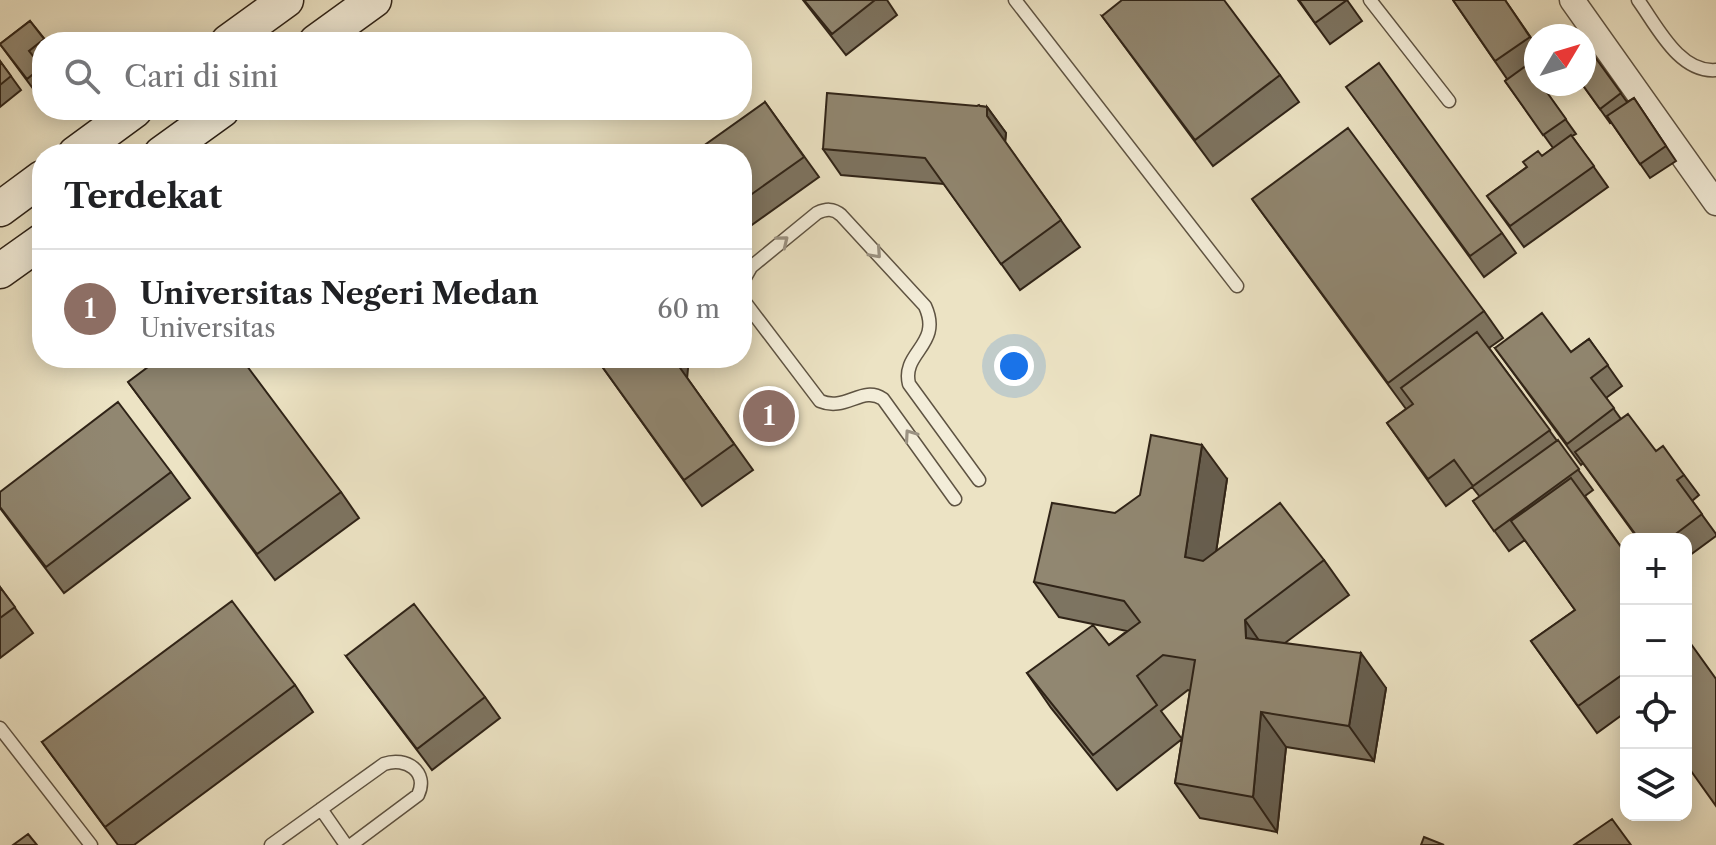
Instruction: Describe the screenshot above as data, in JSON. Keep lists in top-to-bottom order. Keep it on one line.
{"north":"top right","page":{"search":"Cari di sini","heading":"Terdekat","list":[{"mark":"1","name":"Universitas Negeri Medan","note":"Universitas","value":"60 m"}],"pins":"1","map_buttons":["+","−"]}}
